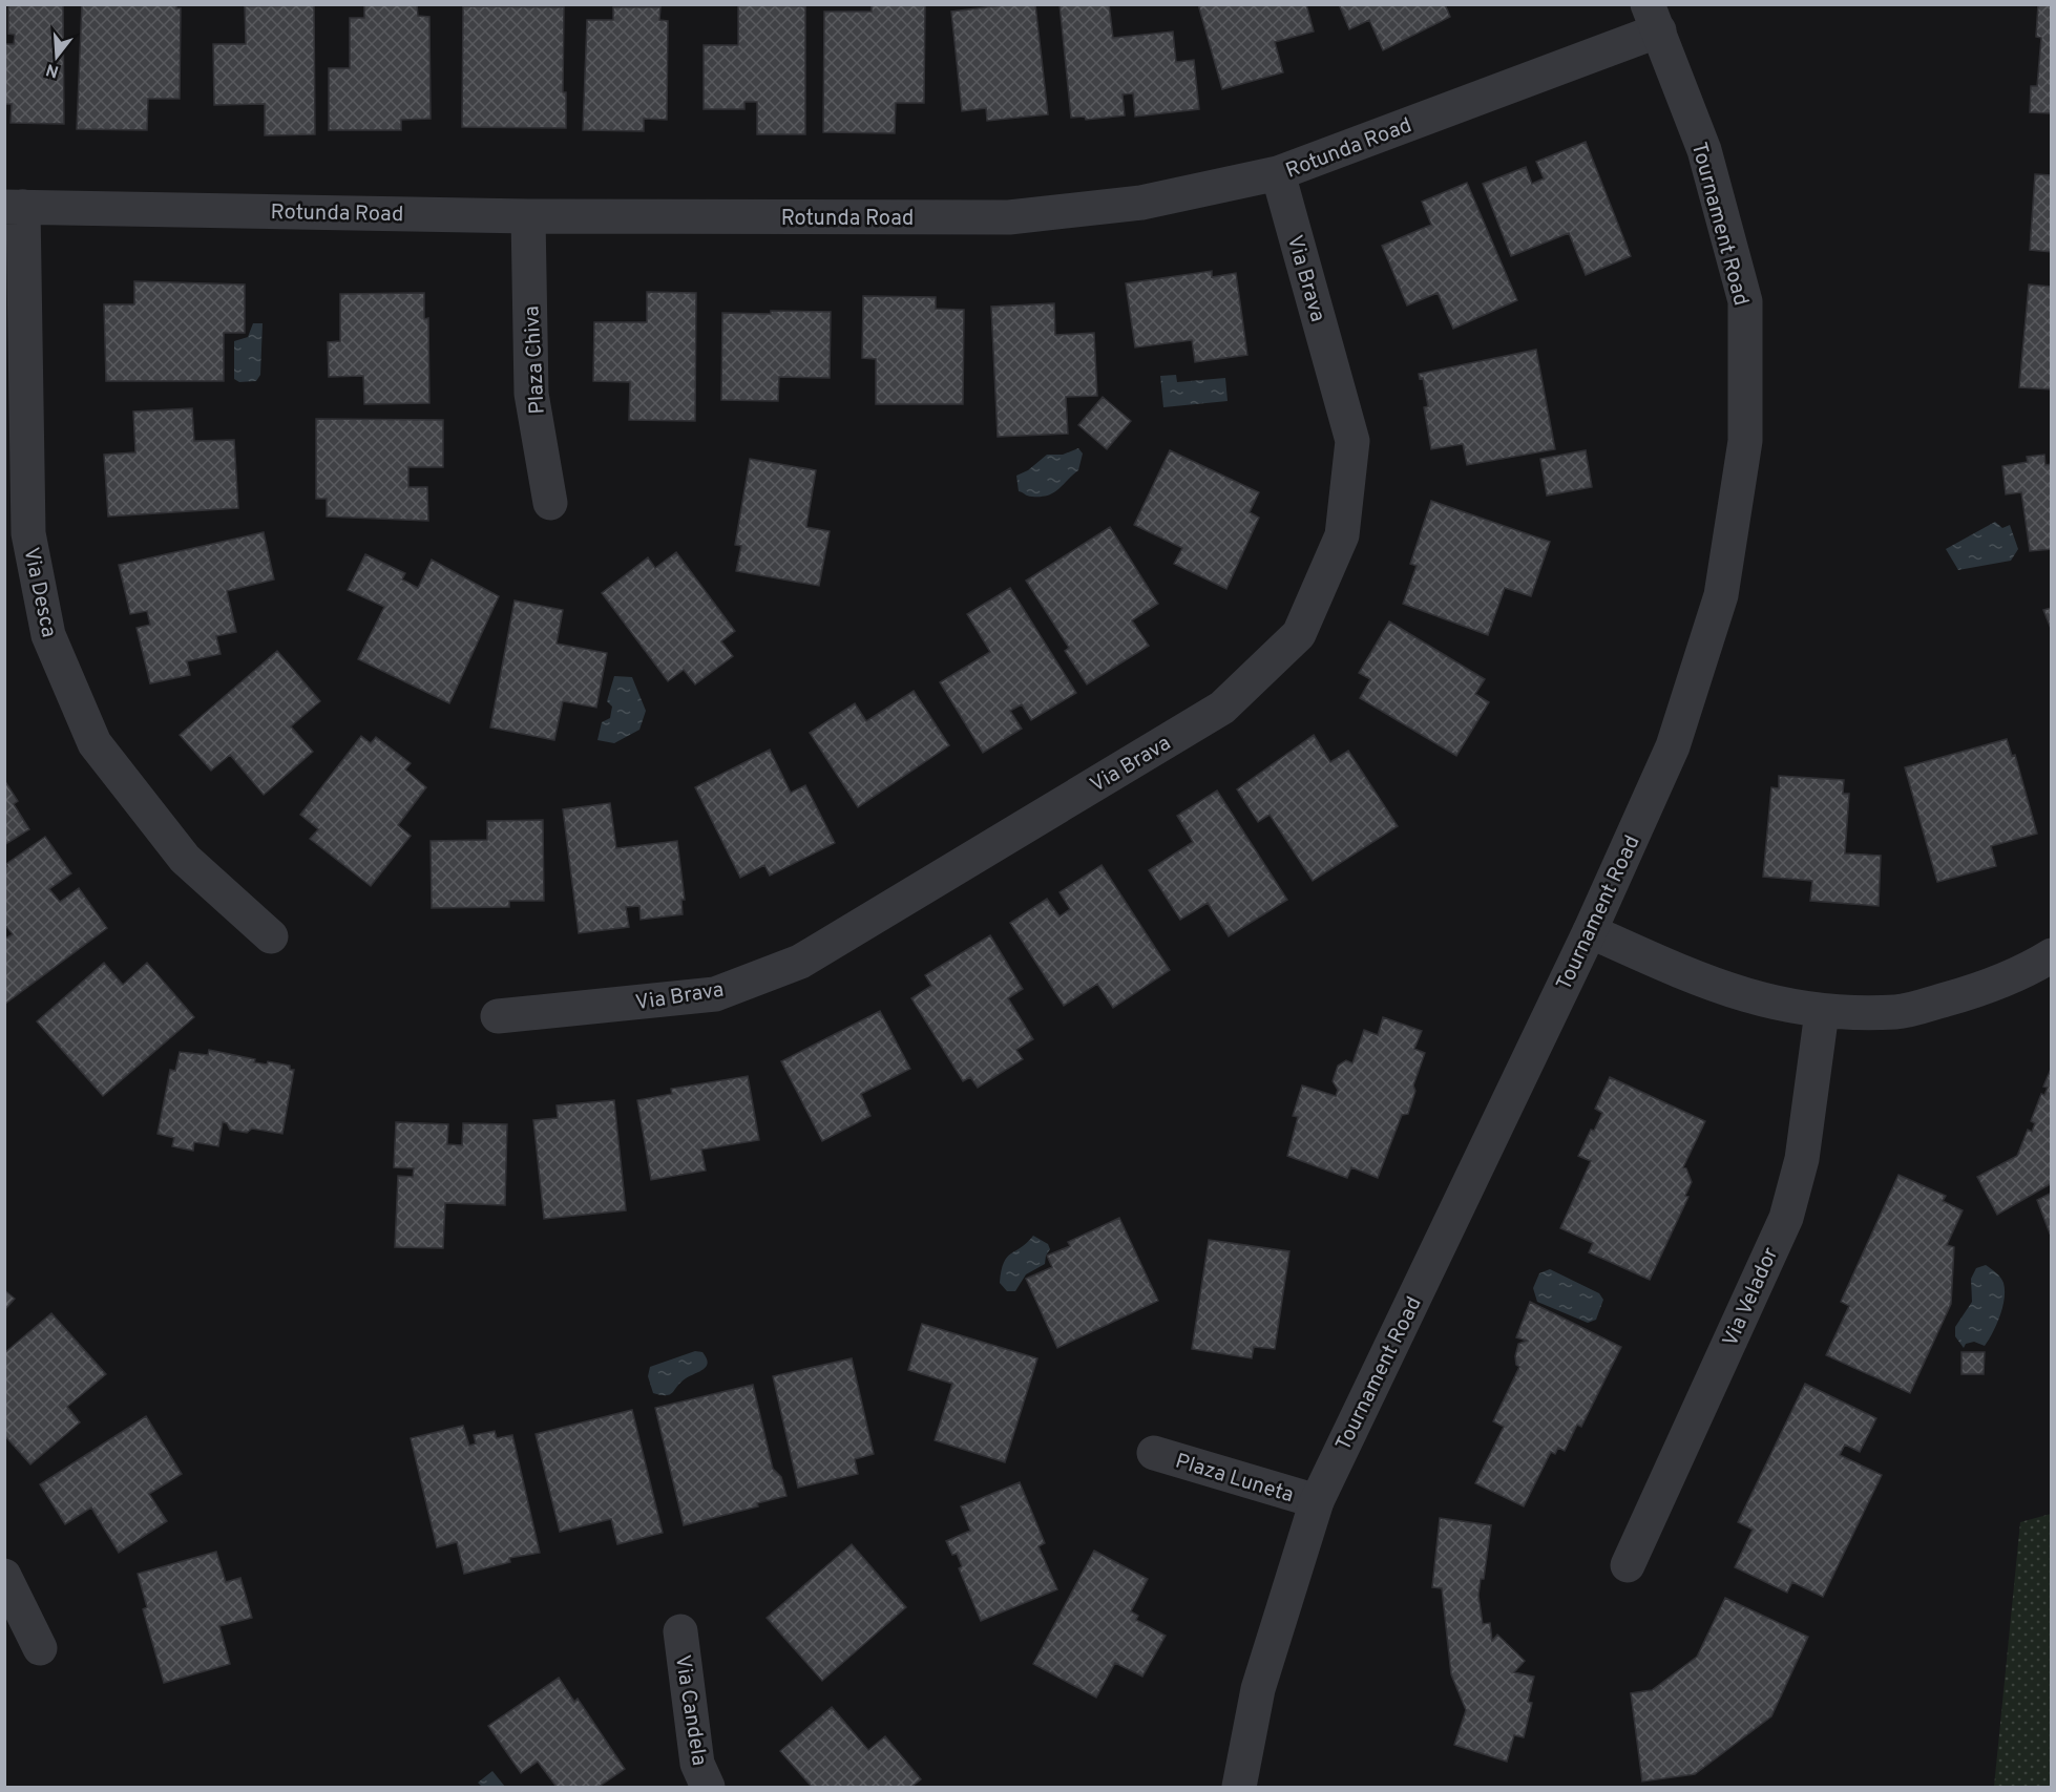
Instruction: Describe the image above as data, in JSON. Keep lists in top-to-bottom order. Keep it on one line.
{"streets":{"street":["Rotunda Road","Tournament Road","Via Brava","Plaza Chiva","Via Desca","Via Velador","Plaza Luneta","Via Candela"]},"crossings":[["Rotunda Road","Tournament Road"],["Rotunda Road","Via Brava"],["Rotunda Road","Plaza Chiva"],["Rotunda Road","Via Desca"],["Tournament Road","Plaza Luneta"]],"north":"bottom"}
